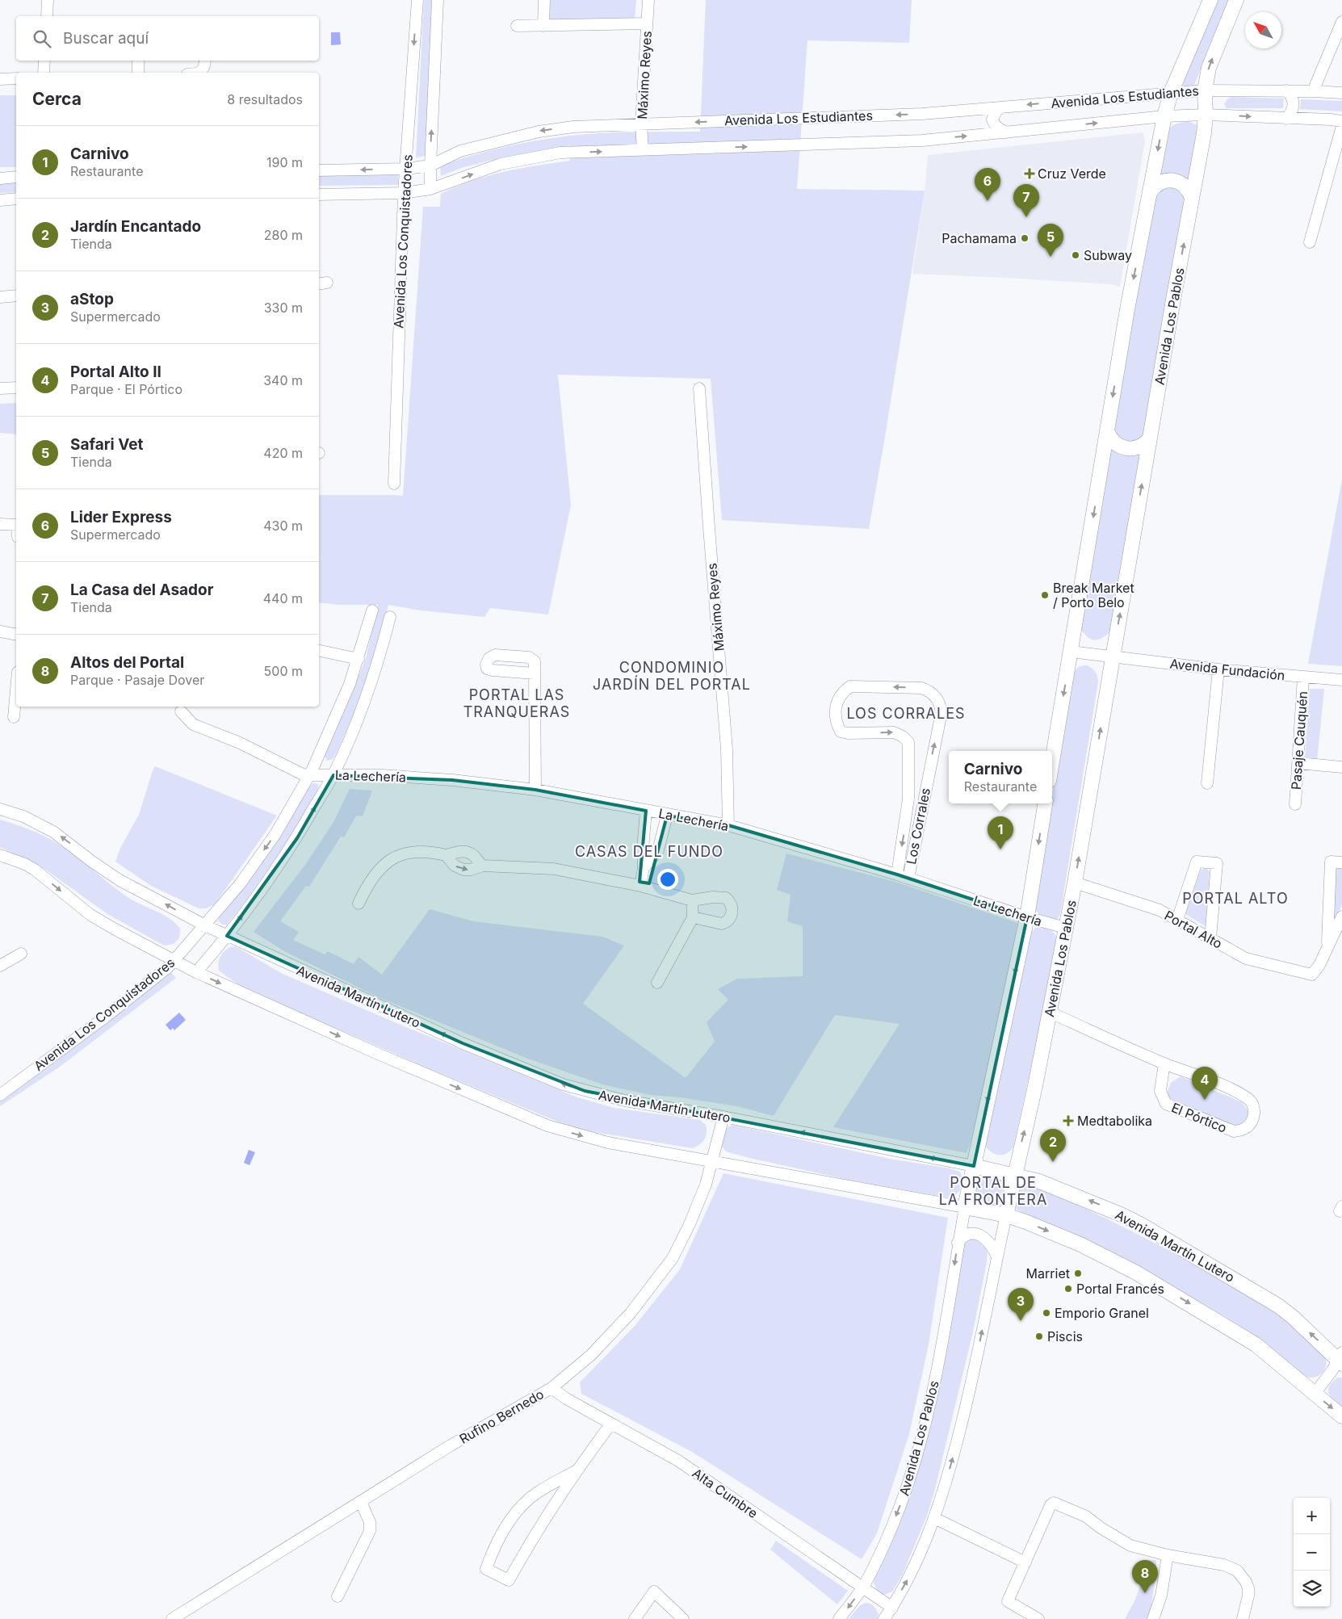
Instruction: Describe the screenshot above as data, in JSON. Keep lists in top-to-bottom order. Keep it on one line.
{"streets":{"main road":["Avenida Los Pablos","Avenida Martín Lutero"],"street":["Máximo Reyes","Avenida Los Estudiantes","Avenida Los Conquistadores","Avenida Fundación","Pasaje Cauquén","La Lechería","Los Corrales","Portal Alto","El Pórtico","Rufino Bernedo","Alta Cumbre"]},"crossings":[["Máximo Reyes","Avenida Los Estudiantes"],["Máximo Reyes","La Lechería"],["Avenida Los Estudiantes","Avenida Los Conquistadores"],["Avenida Los Estudiantes","Avenida Los Pablos"],["Avenida Los Conquistadores","La Lechería"],["Avenida Los Conquistadores","Avenida Martín Lutero"],["Avenida Los Pablos","Avenida Fundación"],["Avenida Los Pablos","La Lechería"],["Avenida Los Pablos","Portal Alto"],["Avenida Los Pablos","Avenida Martín Lutero"],["Avenida Los Pablos","El Pórtico"],["Avenida Los Pablos","Alta Cumbre"],["Avenida Fundación","Pasaje Cauquén"],["La Lechería","Los Corrales"],["Avenida Martín Lutero","Rufino Bernedo"],["Rufino Bernedo","Alta Cumbre"]],"districts":["CONDOMINIO JARDÍN DEL PORTAL","PORTAL LAS TRANQUERAS","LOS CORRALES","CASAS DEL FUNDO","PORTAL ALTO","PORTAL DE LA FRONTERA"],"places":{"health":["Cruz Verde","Medtabolika"],"other":["Pachamama","Subway","Break Market / Porto Belo","Marriet","Portal Francés","Emporio Granel","Piscis"]},"north":"top left","page":{"search":"Buscar aquí","heading":["Cerca","8 resultados"],"list":[{"mark":"1","name":"Carnivo","note":"Restaurante","value":"190 m"},{"mark":"2","name":"Jardín Encantado","note":"Tienda","value":"280 m"},{"mark":"3","name":"aStop","note":"Supermercado","value":"330 m"},{"mark":"4","name":"Portal Alto II","note":"Parque · El Pórtico","value":"340 m"},{"mark":"5","name":"Safari Vet","note":"Tienda","value":"420 m"},{"mark":"6","name":"Lider Express","note":"Supermercado","value":"430 m"},{"mark":"7","name":"La Casa del Asador","note":"Tienda","value":"440 m"},{"mark":"8","name":"Altos del Portal","note":"Parque · Pasaje Dover","value":"500 m"}],"pins":["6","7","5","1","4","2","3","8"],"popup":["Carnivo","Restaurante"],"map_buttons":["+","−"]}}
